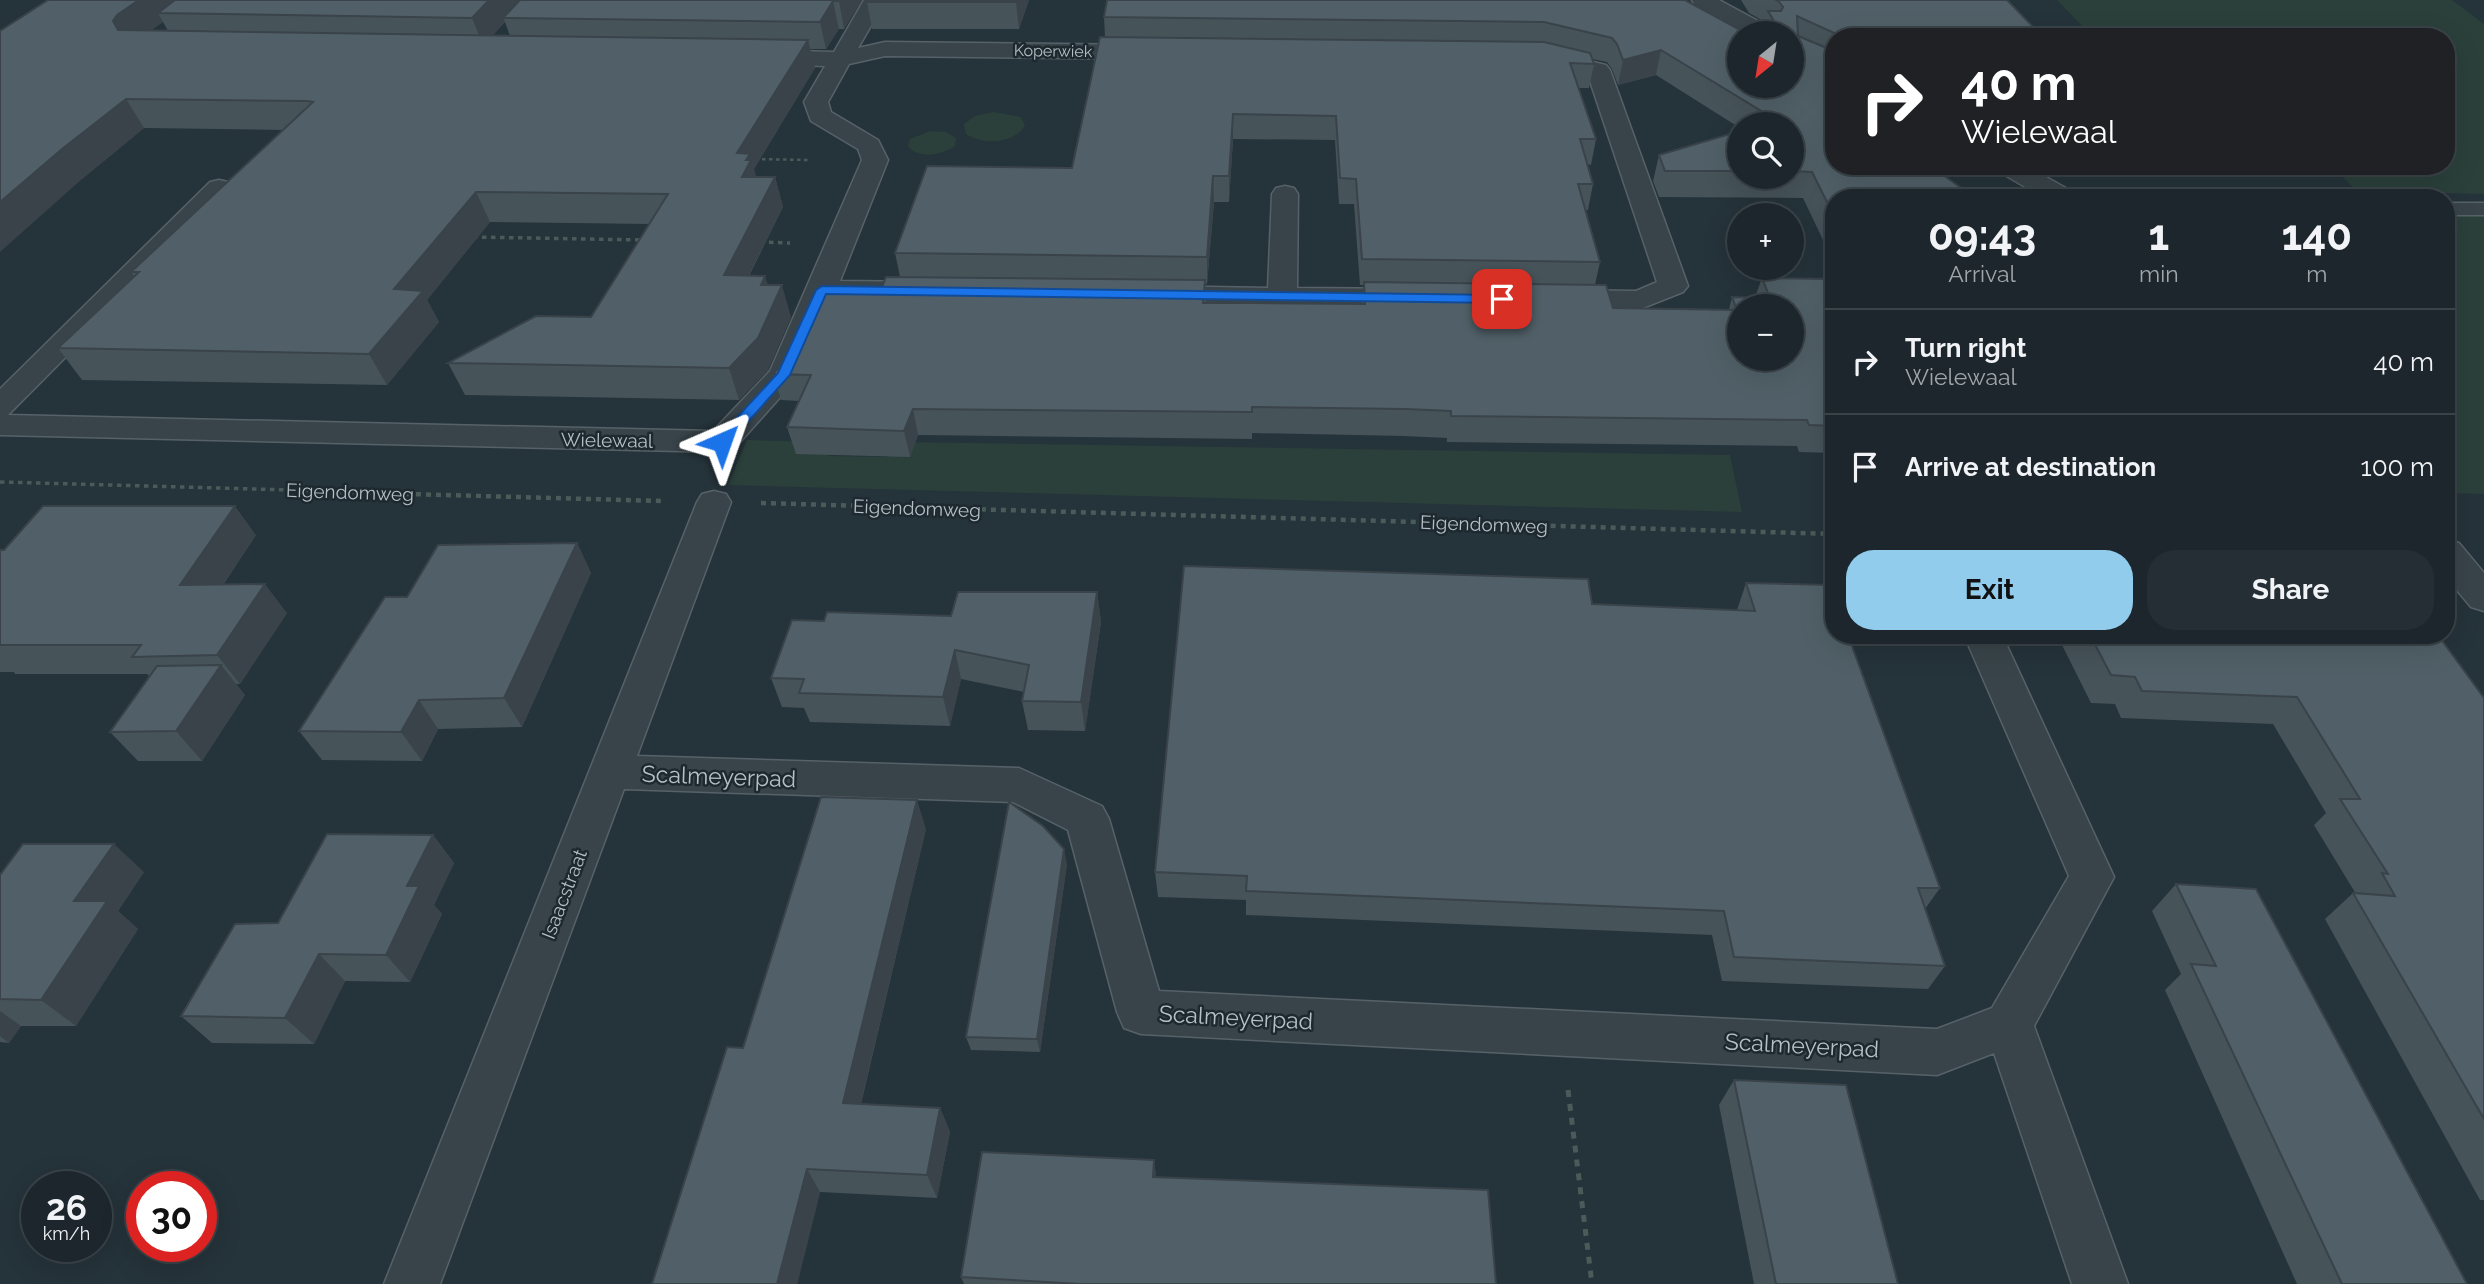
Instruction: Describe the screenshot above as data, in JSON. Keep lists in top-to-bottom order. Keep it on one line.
{"streets":{"street":["Koperwiek","Wielewaal","Scalmeyerpad","Isaacstraat"],"path":["Eigendomweg"]},"crossings":[["Eigendomweg","Isaacstraat"],["Scalmeyerpad","Isaacstraat"]],"north":"bottom left","page":{"map_buttons":["+","−"],"turn":["40 m","Wielewaal"],"eta":["09:43","Arrival","1","min","140","m"],"list":[{"name":"Turn right","note":"Wielewaal","value":"40 m"},{"name":"Arrive at destination","value":"100 m"}],"buttons":["Exit","Share"],"speed":"26 km/h","limit":"30"}}
